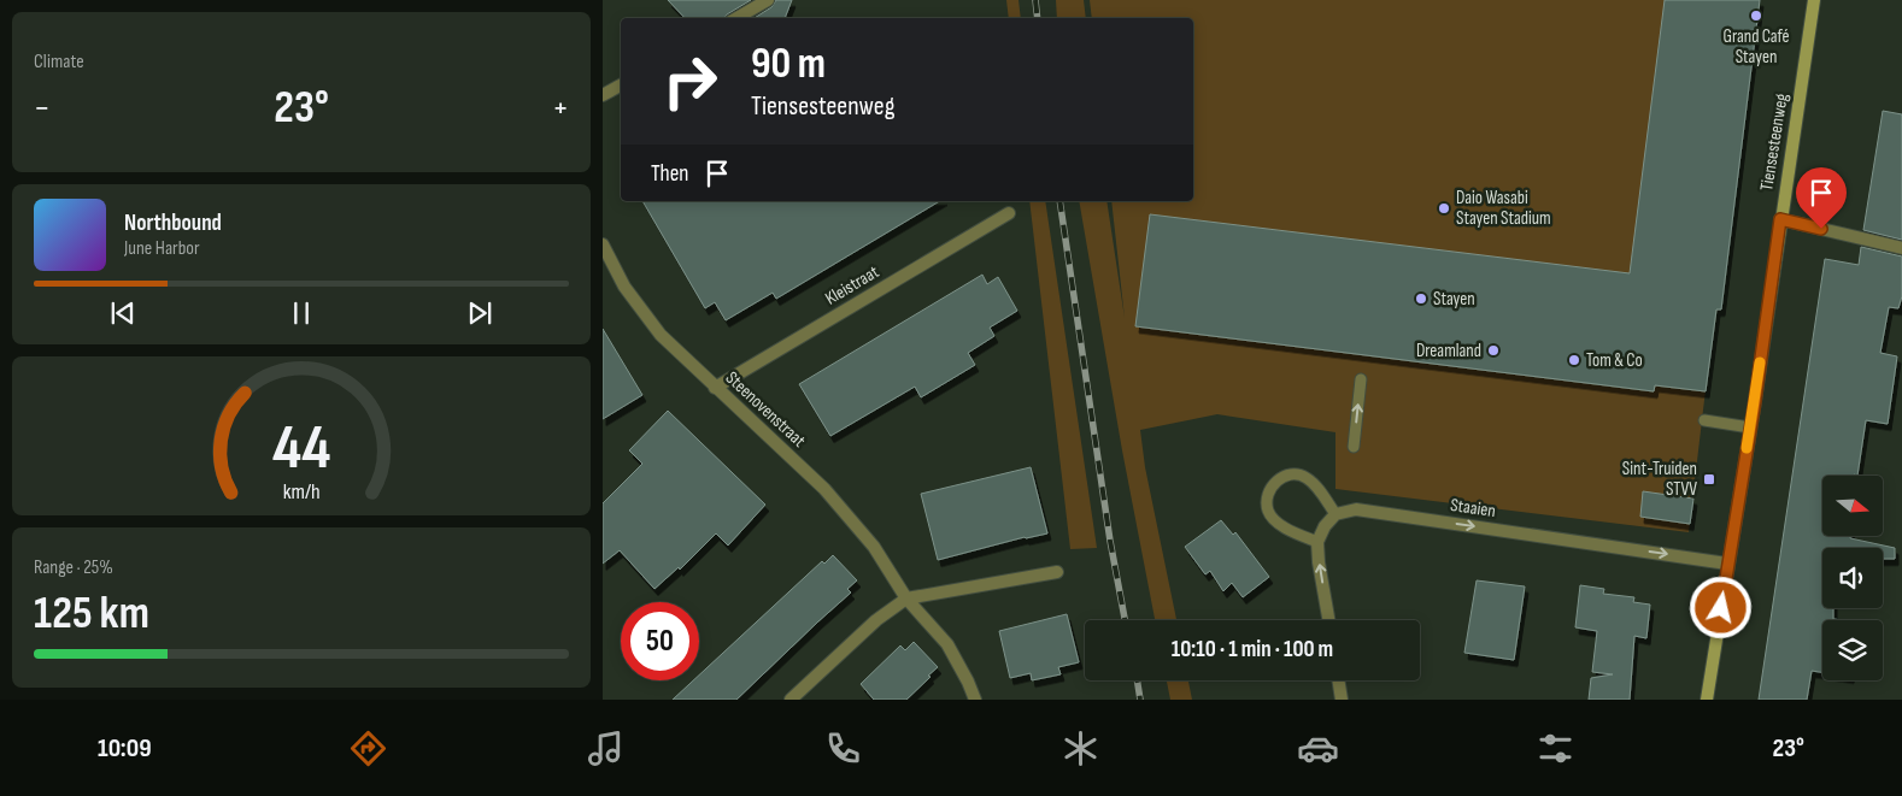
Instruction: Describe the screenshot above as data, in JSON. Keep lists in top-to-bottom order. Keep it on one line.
{"streets":{"main road":["Tiensesteenweg"],"street":["Kleistraat","Steenovenstraat","Staaien"]},"crossings":[["Tiensesteenweg","Staaien"],["Kleistraat","Steenovenstraat"]],"one_way":["Staaien"],"places":{"other":["Grand Café Stayen","Daio Wasabi Stayen Stadium","Stayen","Dreamland","Tom & Co"],"transit":["Sint-Truiden STVV"]},"north":"right","page":{"tile":["Climate",["Range · 25%","125 km"]],"turn":["90 m","Tiensesteenweg"],"heat":["−","23°","+"],"then":"Then","song":["Northbound","June Harbor"],"limit":"50","trip":"10:10 · 1 min · 100 m","tabs":["10:09","23°"],"gauge":["44","km/h"]}}
